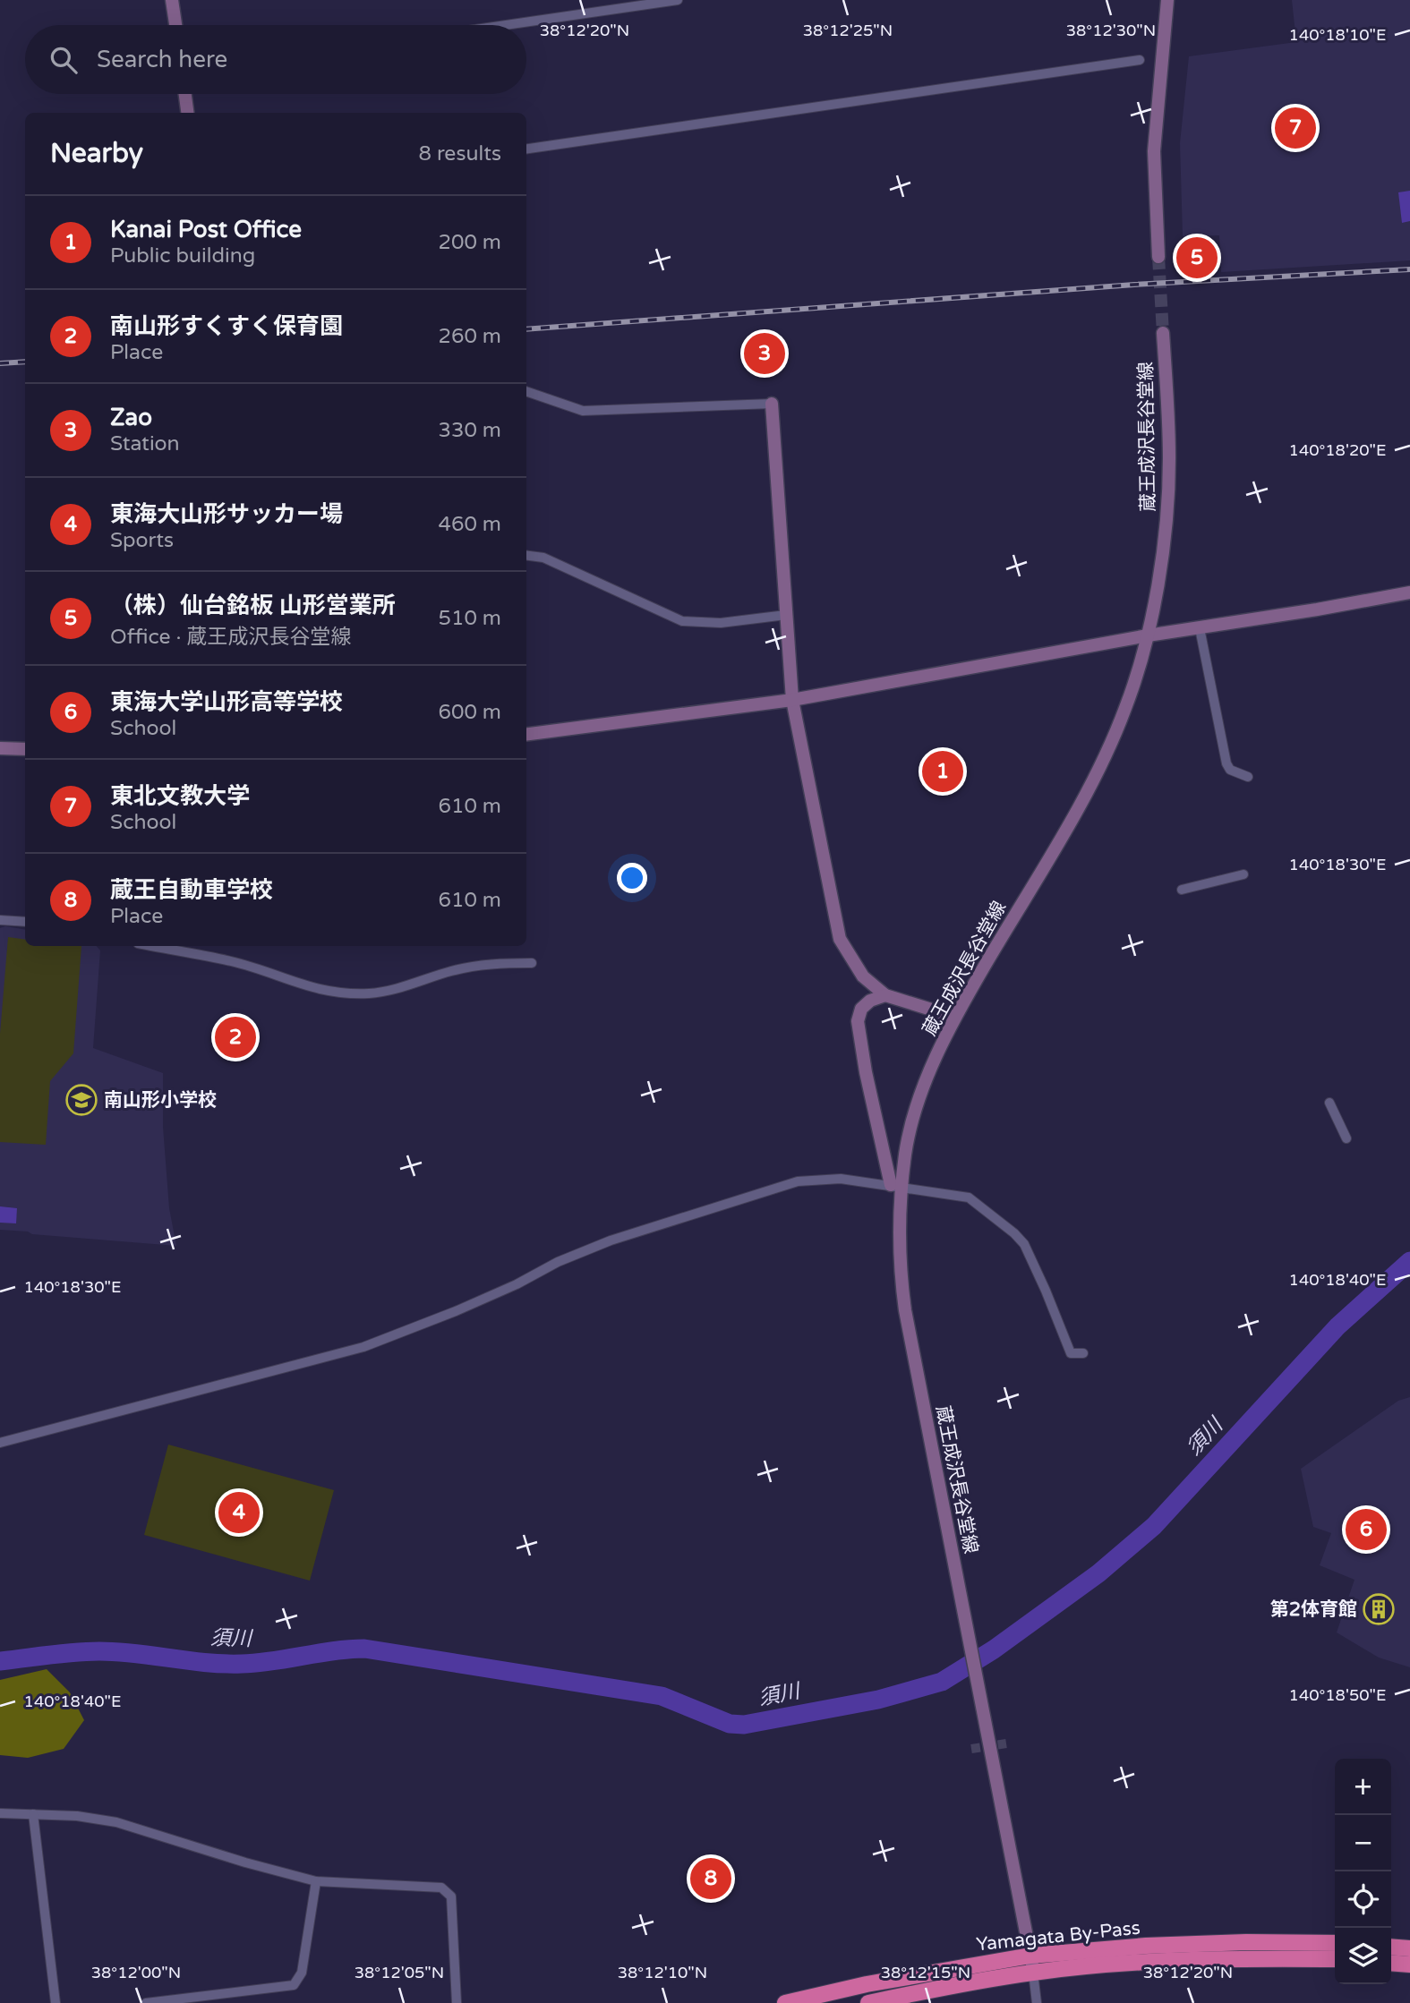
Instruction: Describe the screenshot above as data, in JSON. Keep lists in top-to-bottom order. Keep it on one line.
{"streets":{"highway":["Yamagata By-Pass"],"main road":["蔵王成沢長谷堂線"]},"crossings":[["蔵王成沢長谷堂線","Yamagata By-Pass"]],"water":["須川"],"places":{"school or university":["南山形小学校"],"building":["第2体育館"]},"page":{"search":"Search here","pins":["7","5","3","1","2","4","6","8"],"heading":["Nearby","8 results"],"list":[{"mark":"1","name":"Kanai Post Office","note":"Public building","value":"200 m"},{"mark":"2","name":"南山形すくすく保育園","note":"Place","value":"260 m"},{"mark":"3","name":"Zao","note":"Station","value":"330 m"},{"mark":"4","name":"東海大山形サッカー場","note":"Sports","value":"460 m"},{"mark":"5","name":"（株）仙台銘板 山形営業所","note":"Office · 蔵王成沢長谷堂線","value":"510 m"},{"mark":"6","name":"東海大学山形高等学校","note":"School","value":"600 m"},{"mark":"7","name":"東北文教大学","note":"School","value":"610 m"},{"mark":"8","name":"蔵王自動車学校","note":"Place","value":"610 m"}],"map_buttons":["+","−"]},"coordinates":["38°12'20\"N","38°12'25\"N","38°12'30\"N","140°18'10\"E","140°18'20\"E","140°18'30\"E","140°18'40\"E","140°18'50\"E","38°12'00\"N","38°12'05\"N","38°12'10\"N","38°12'15\"N"]}
